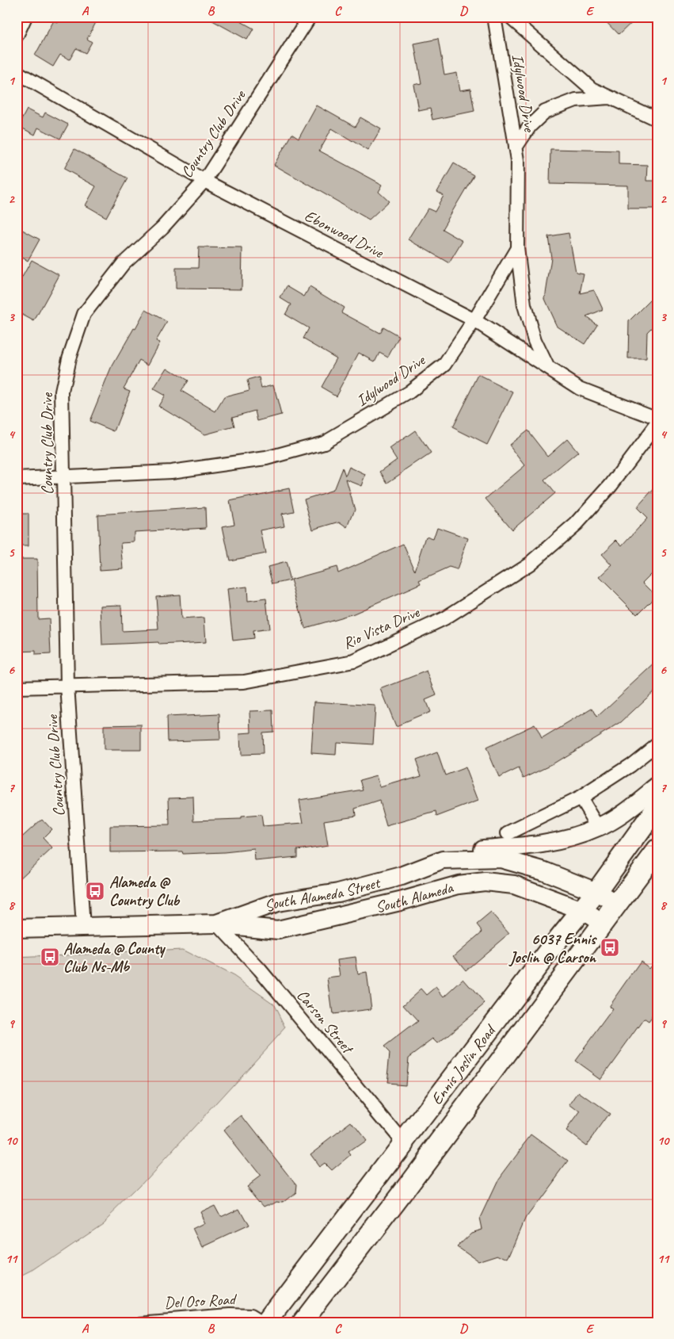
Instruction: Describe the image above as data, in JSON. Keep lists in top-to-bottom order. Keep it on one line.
{"streets":{"main road":["South Alameda Street","South Alameda","Ennis Joslin Road"],"street":["Idylwood Drive","Country Club Drive","Ebonwood Drive","Rio Vista Drive","Carson Street","Del Oso Road"]},"crossings":[["Idylwood Drive","Country Club Drive"],["Idylwood Drive","Ebonwood Drive"],["Country Club Drive","Ebonwood Drive"],["Country Club Drive","Rio Vista Drive"],["Country Club Drive","South Alameda Street"],["South Alameda Street","South Alameda"],["South Alameda Street","Carson Street"],["South Alameda Street","Ennis Joslin Road"],["South Alameda","Carson Street"],["South Alameda","Ennis Joslin Road"],["Carson Street","Ennis Joslin Road"]],"places":{"bus stop":["Alameda @ Country Club","6037 Ennis Joslin @ Carson","Alameda @ County Club Ns-Mb"]},"grid":{"columns":["A","B","C","D","E"],"rows":["1","2","3","4","5","6","7","8","9","10","11"]}}
